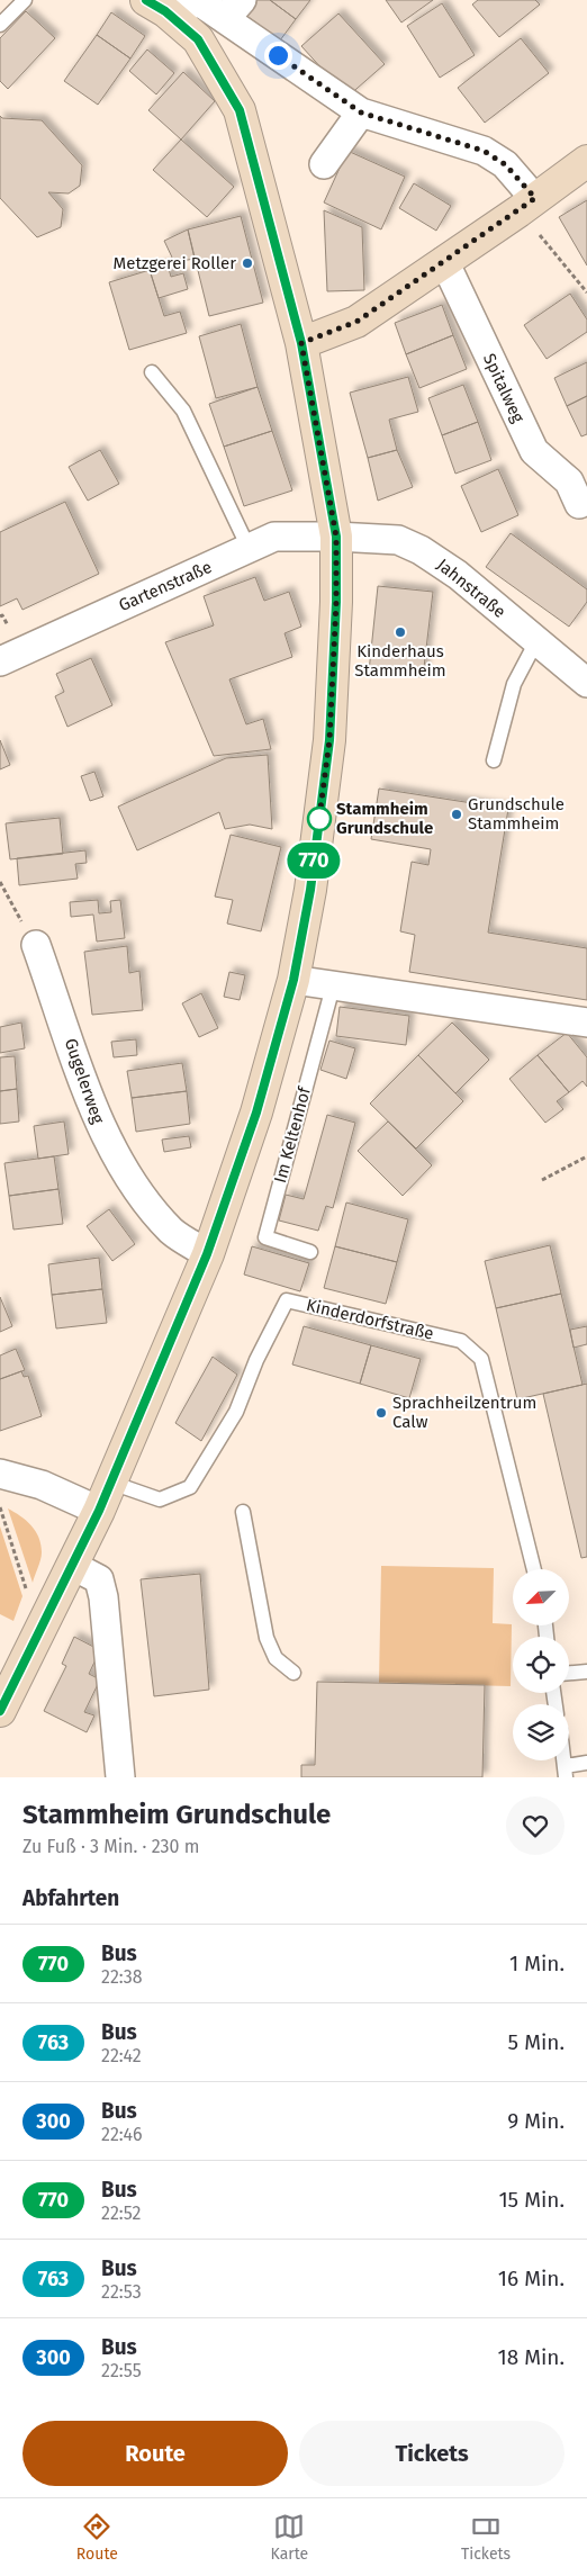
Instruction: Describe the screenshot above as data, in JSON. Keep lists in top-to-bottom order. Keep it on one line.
{"streets":{"street":["Spitalweg","Gartenstraße","Jahnstraße","Gugelerweg"],"lane":["Im Keltenhof","Kinderdorfstraße"]},"crossings":[["Gartenstraße","Jahnstraße"]],"places":["Metzgerei Roller","Kinderhaus Stammheim","Grundschule Stammheim","Stammheim Grundschule","Sprachheilzentrum Calw"],"lines":["bus line 770"],"north":"bottom left","page":{"on_map":"770","heading":[["Stammheim Grundschule","Zu Fuß · 3 Min. · 230 m"],"Abfahrten"],"list":[{"mark":"770","name":"Bus","note":"22:38","value":"1 Min."},{"mark":"763","name":"Bus","note":"22:42","value":"5 Min."},{"mark":"300","name":"Bus","note":"22:46","value":"9 Min."},{"mark":"770","name":"Bus","note":"22:52","value":"15 Min."},{"mark":"763","name":"Bus","note":"22:53","value":"16 Min."},{"mark":"300","name":"Bus","note":"22:55","value":"18 Min."}],"buttons":["Route","Tickets"],"tabs":["Route","Karte","Tickets"]}}
